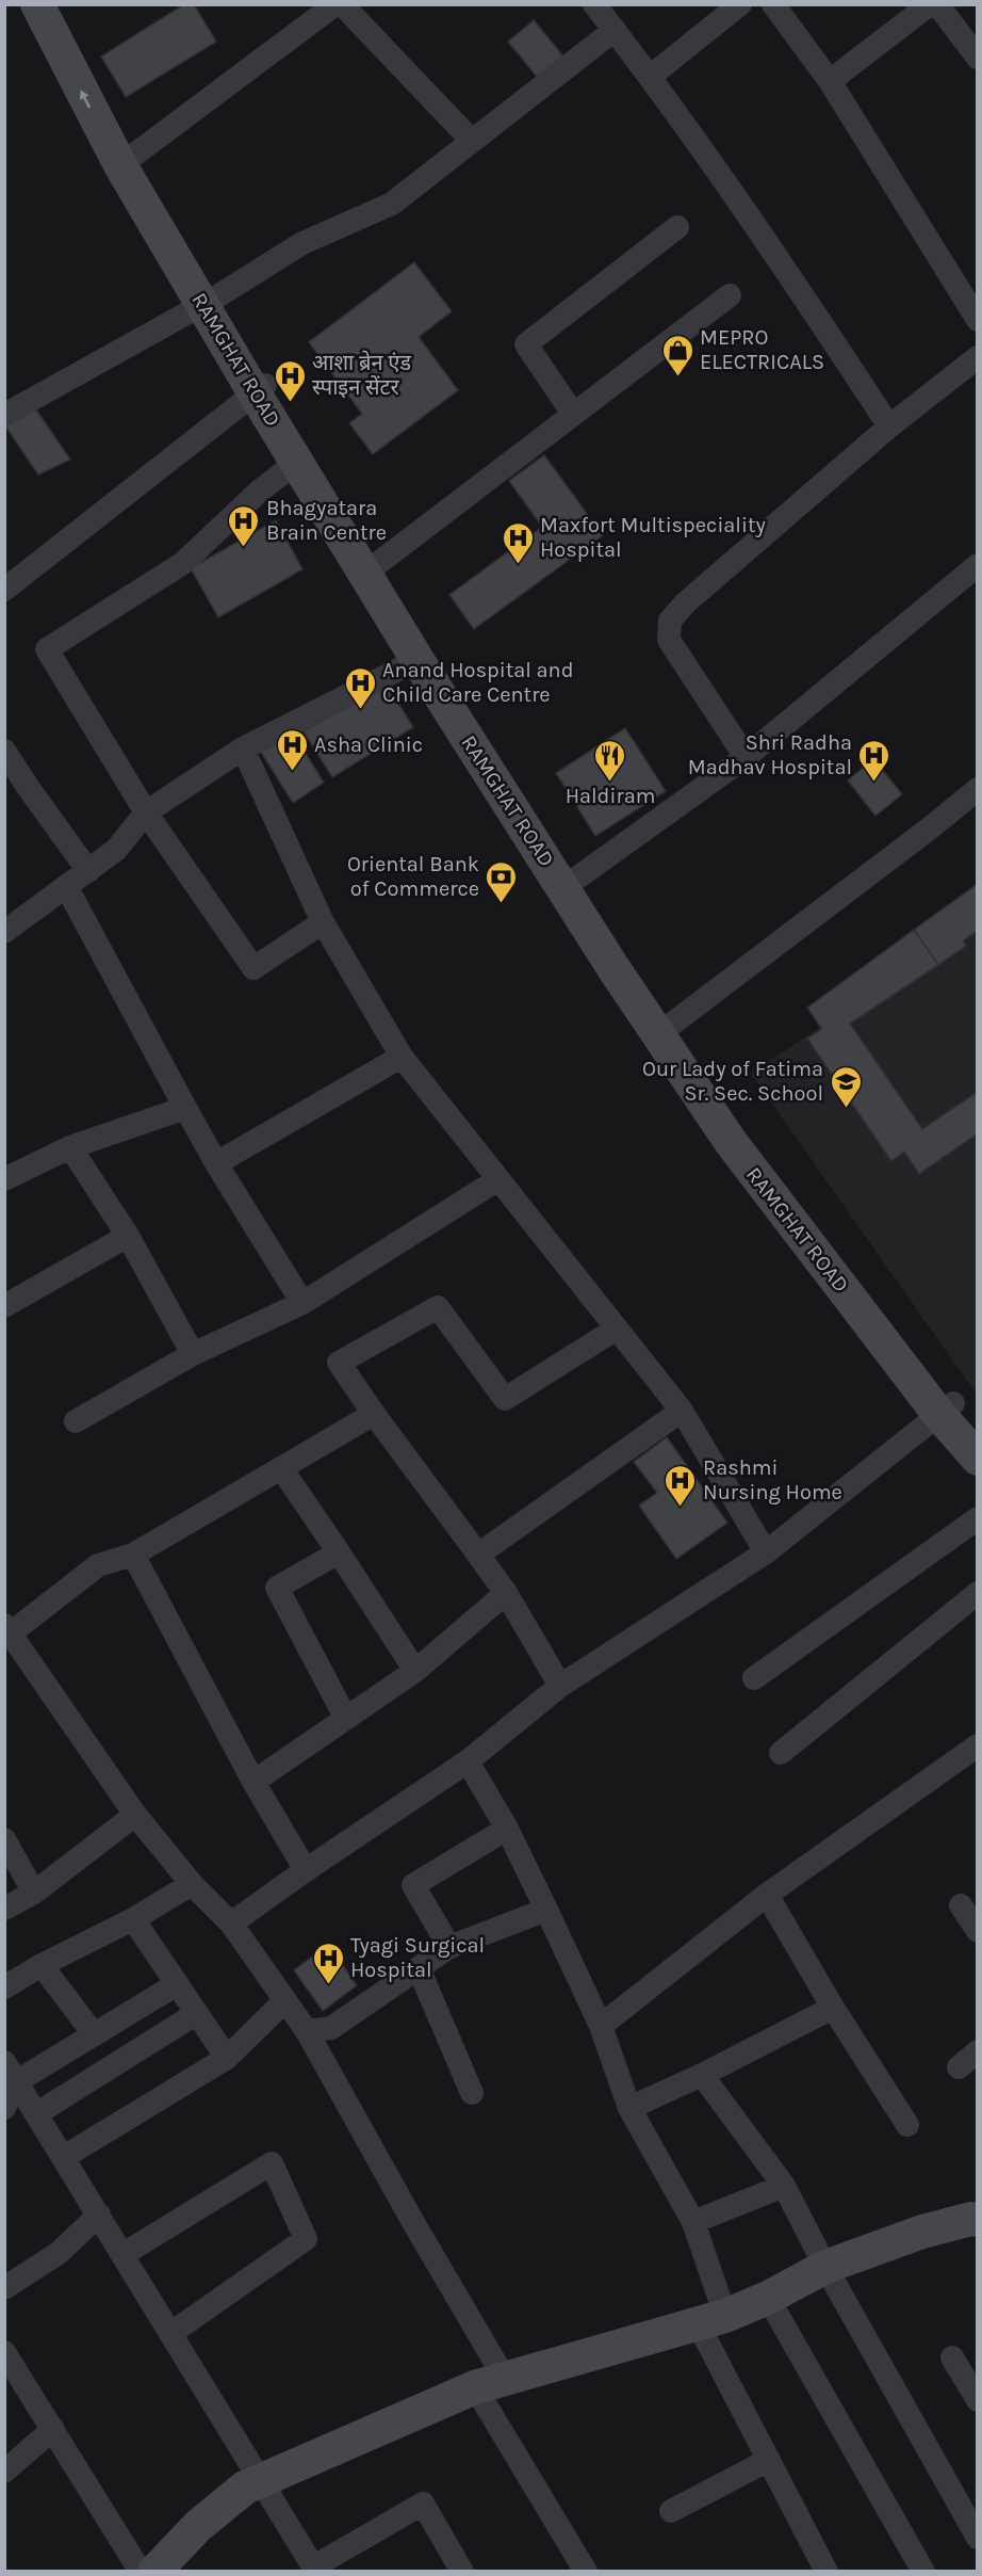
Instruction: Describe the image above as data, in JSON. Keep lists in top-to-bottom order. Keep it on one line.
{"streets":{"main road":["RAMGHAT ROAD"]},"places":{"shop":["MEPRO ELECTRICALS"],"hospital":["आशा ब्रेन एंड स्पाइन सेंटर","Bhagyatara Brain Centre","Maxfort Multispeciality Hospital","Anand Hospital and Child Care Centre","Asha Clinic","Shri Radha Madhav Hospital","Rashmi Nursing Home","Tyagi Surgical Hospital"],"restaurant":["Haldiram"],"bank":["Oriental Bank of Commerce"],"school or university":["Our Lady of Fatima Sr. Sec. School"]}}
